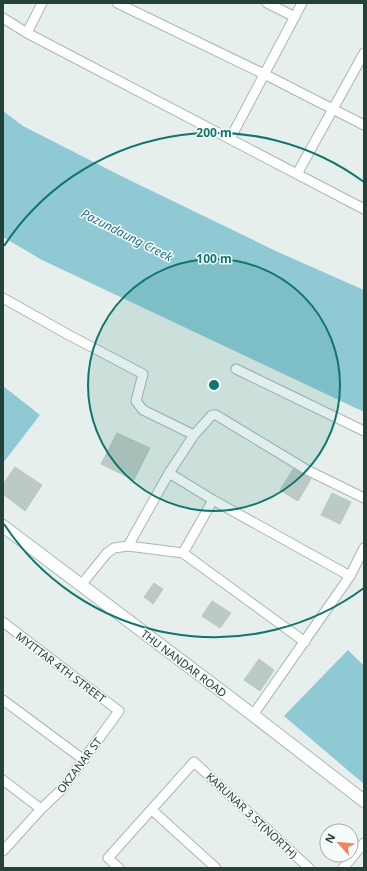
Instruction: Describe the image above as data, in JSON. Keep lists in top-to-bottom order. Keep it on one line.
{"streets":{"main road":["THU NANDAR ROAD"],"street":["MYITTAR 4TH STREET","OKZANAR ST","KARUNAR 3 ST(NORTH)"]},"crossings":[["MYITTAR 4TH STREET","OKZANAR ST"]],"water":["Pazundaung Creek"],"north":"top left","rings":["200 m","100 m"]}
